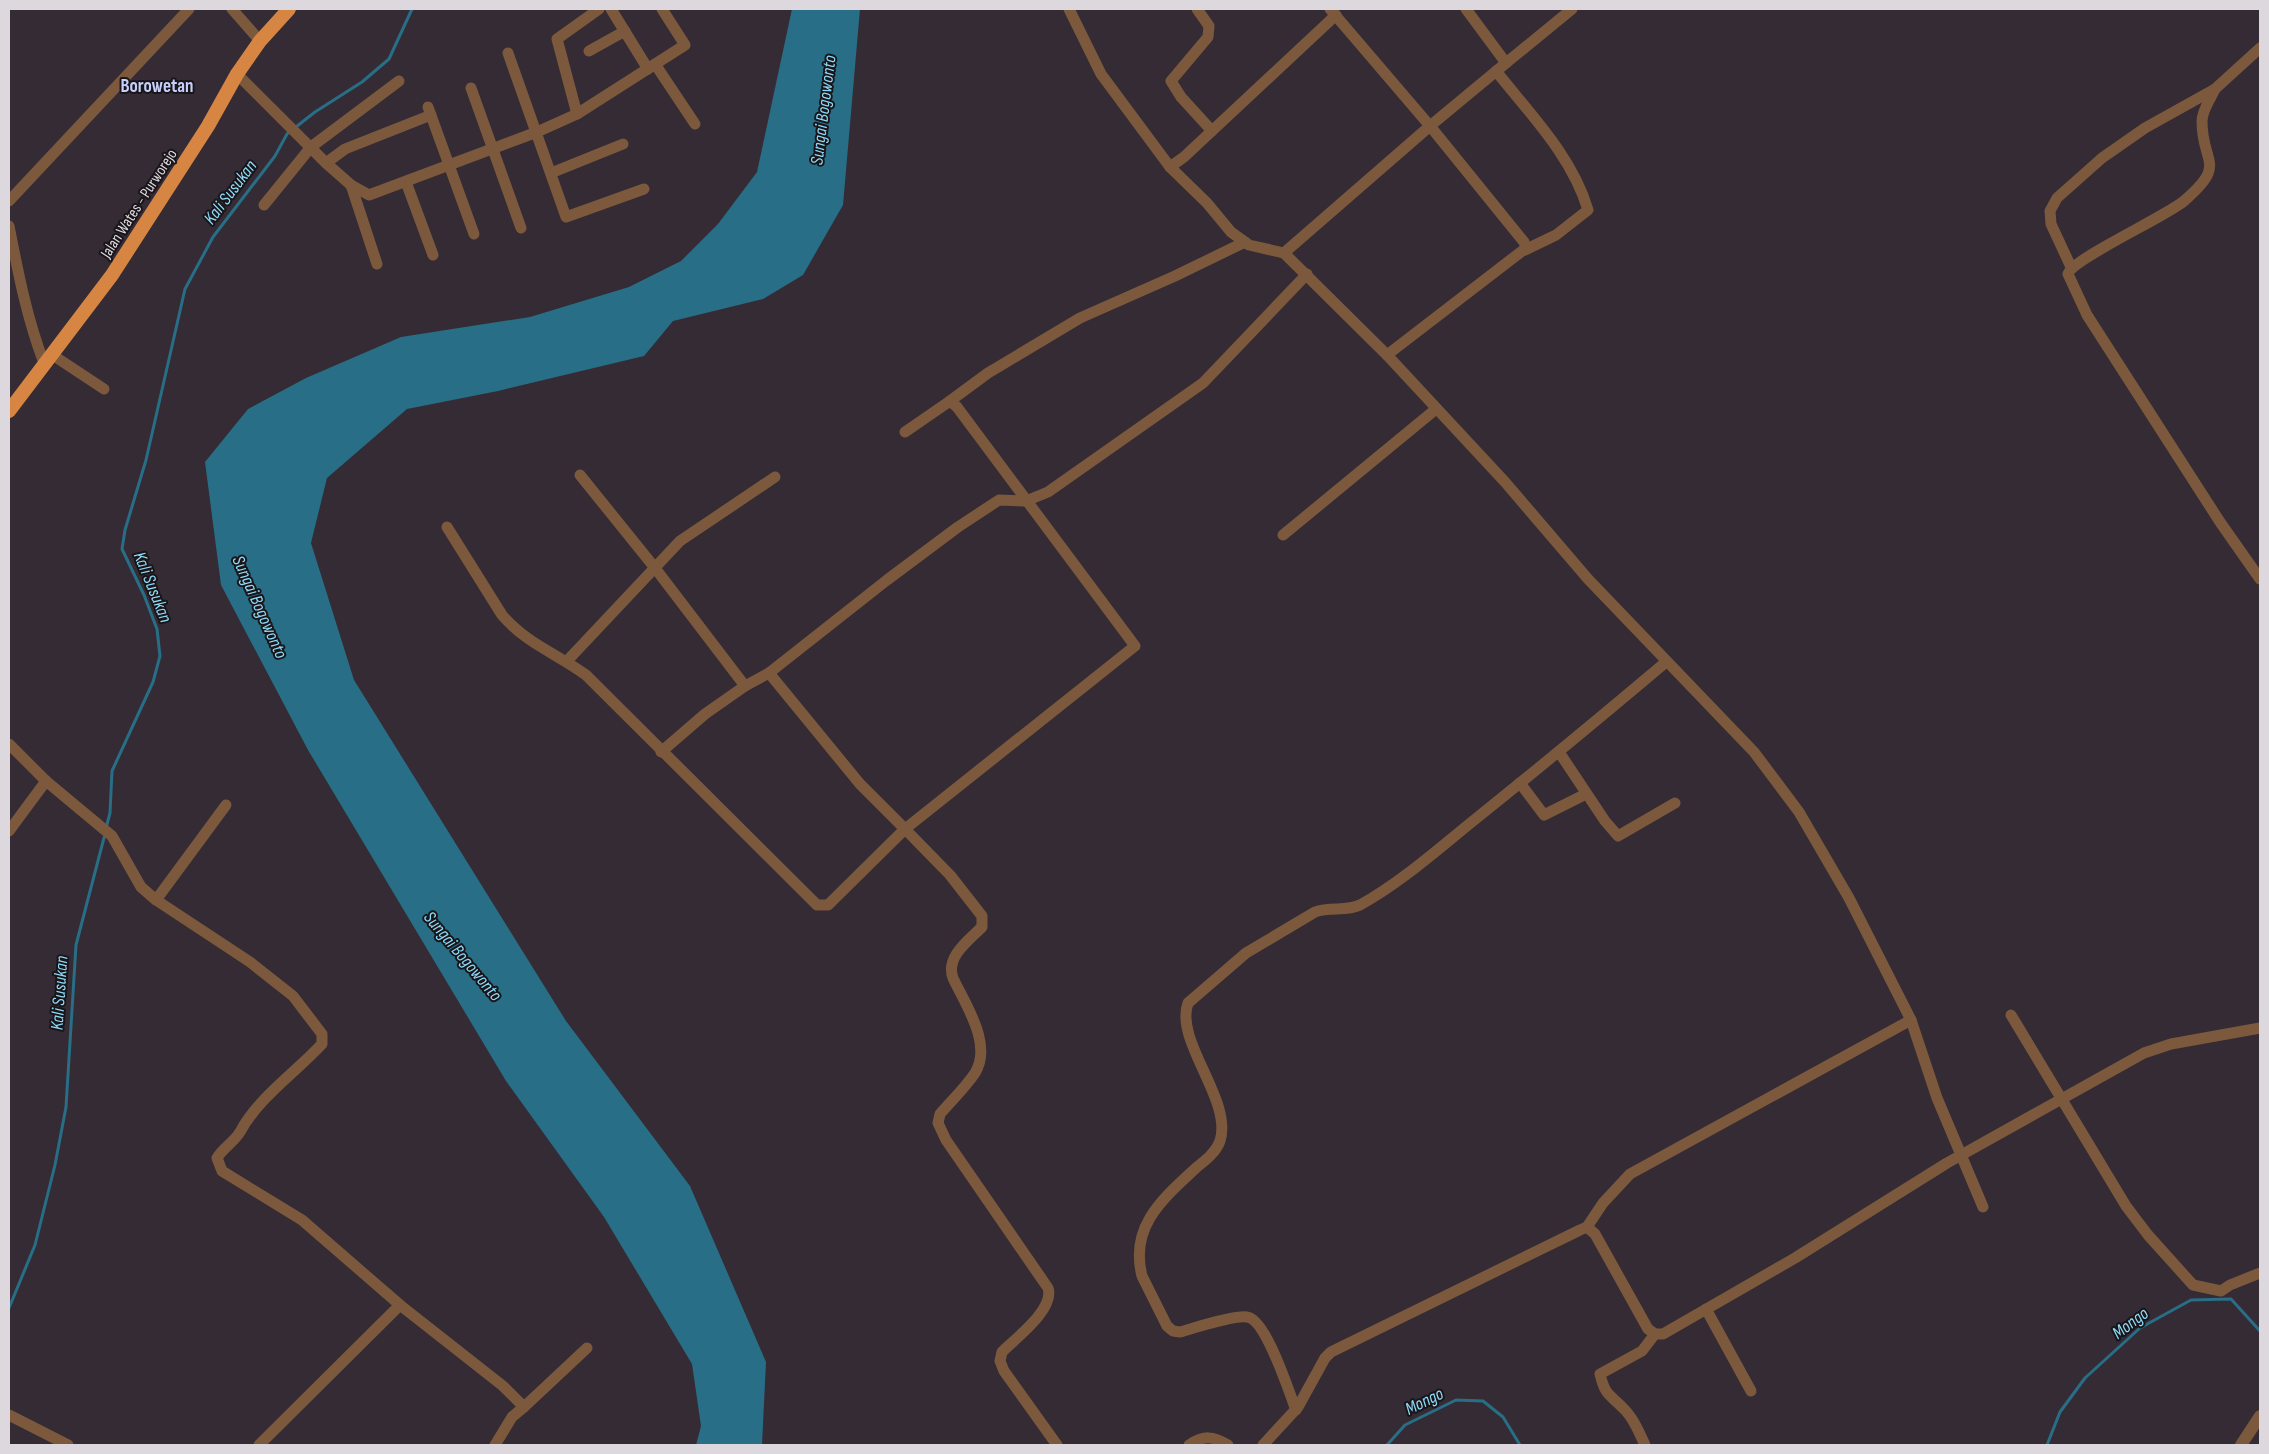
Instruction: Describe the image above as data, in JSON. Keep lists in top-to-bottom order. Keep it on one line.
{"streets":{"highway":["Jalan Wates - Purworejo"]},"districts":["Borowetan"],"water":["Sungai Bogowonto","Kali Susukan","Mongo"]}
